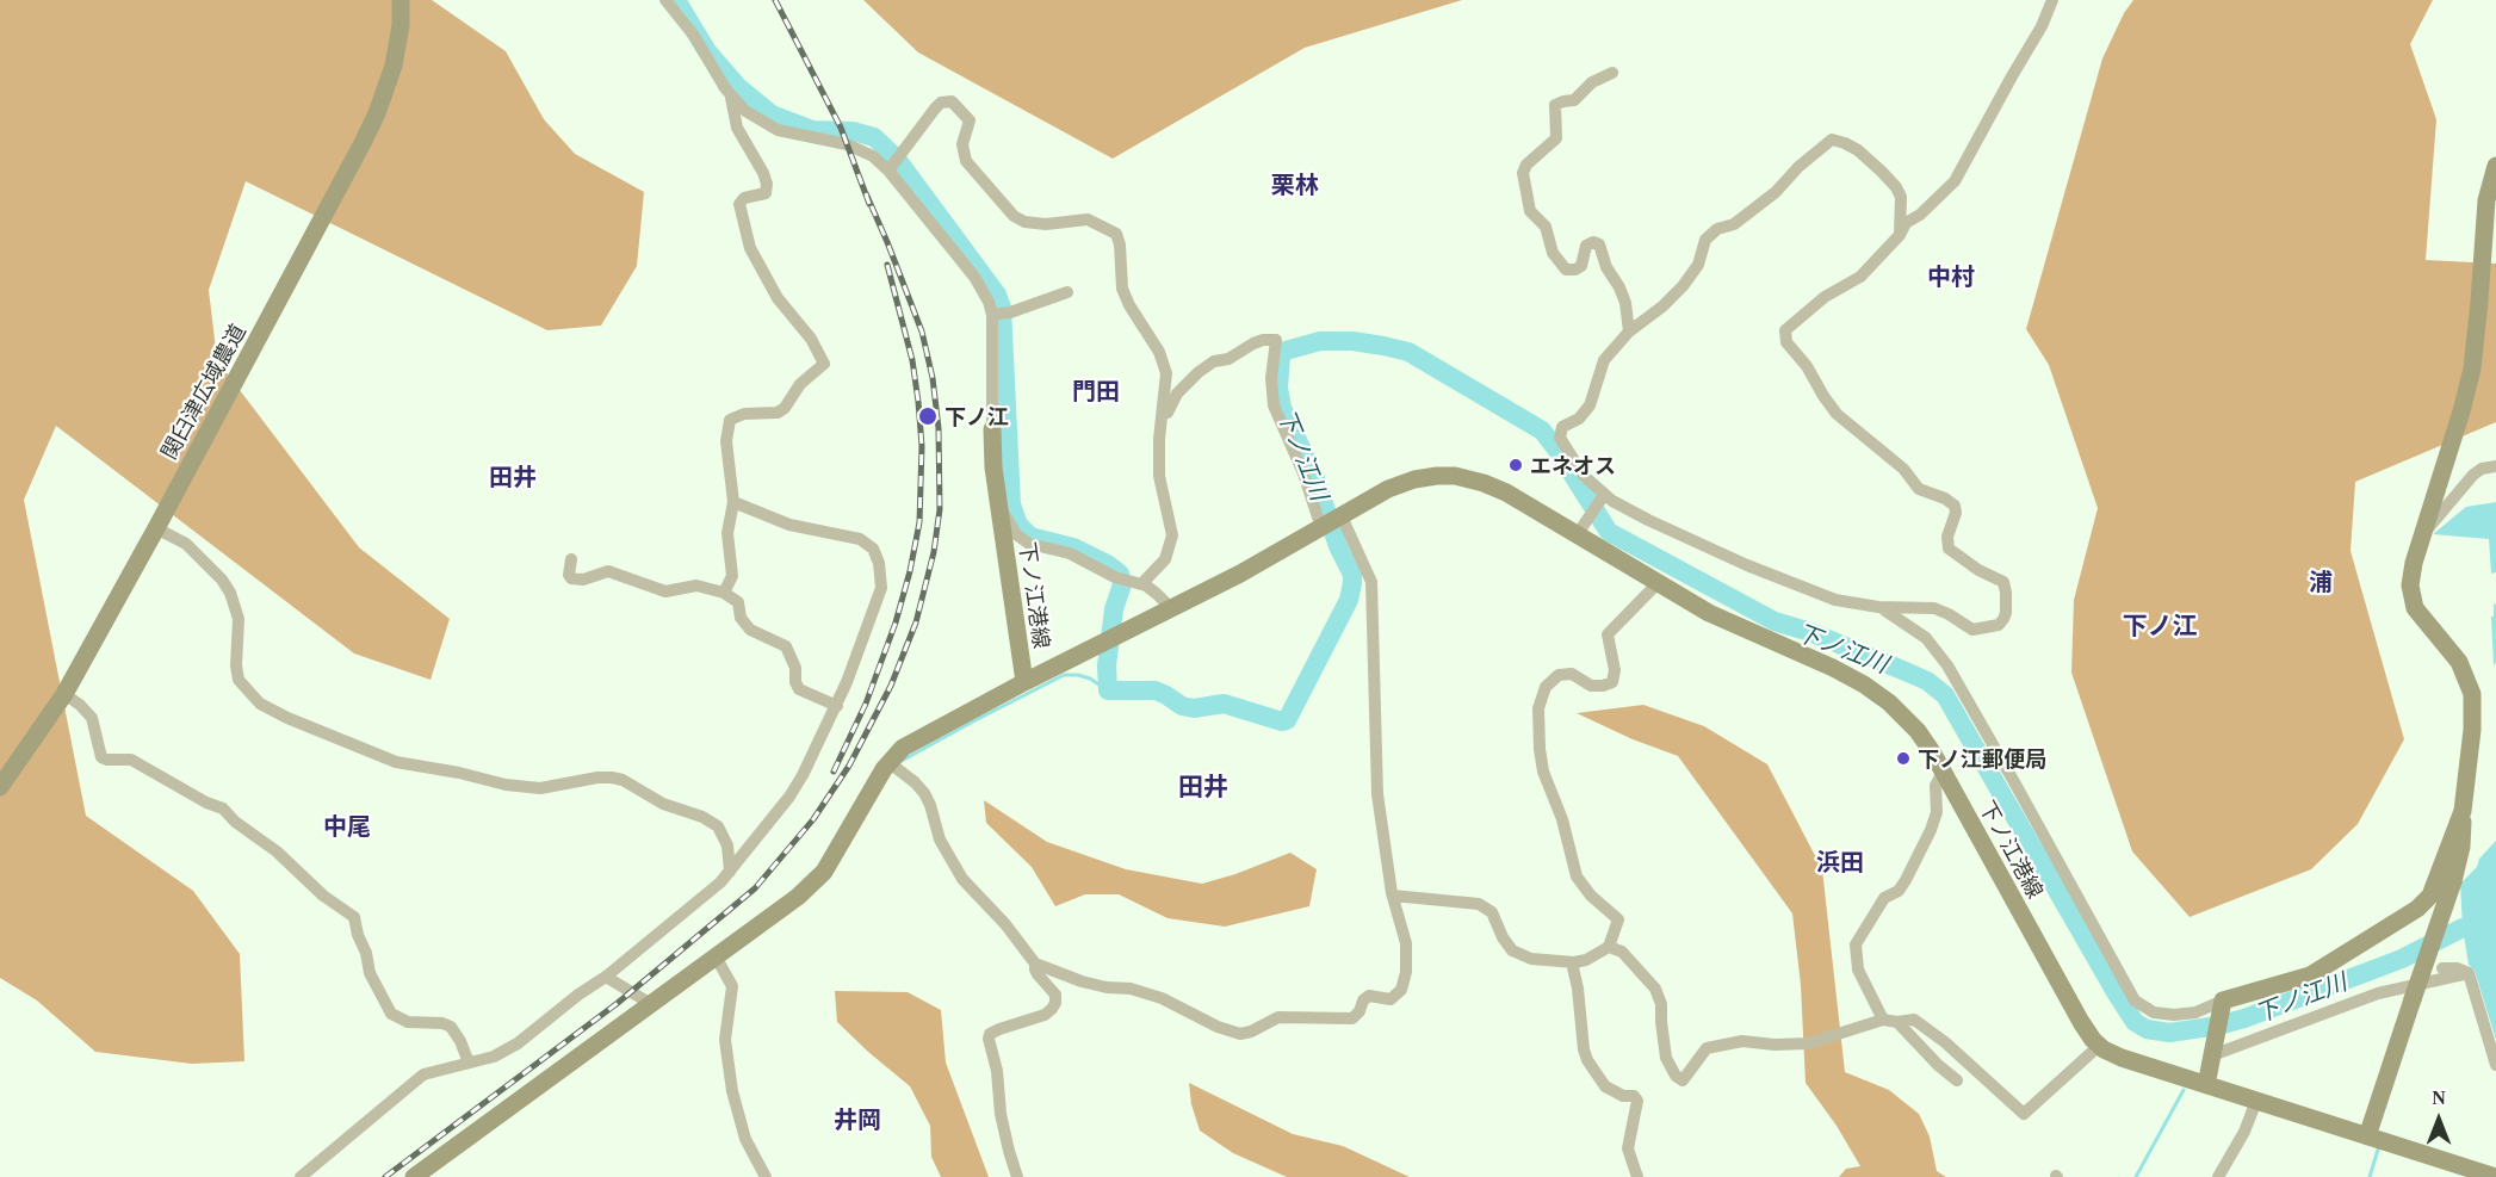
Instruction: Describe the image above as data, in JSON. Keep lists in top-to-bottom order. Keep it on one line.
{"streets":{"street":["関臼津広域農道","下ノ江港線"]},"districts":["栗林","中村","門田","田井","浦","下ノ江","田井","中尾","浜田","井岡"],"water":["下ノ江川"],"places":["下ノ江","エネオス","下ノ江郵便局"],"north":"top"}
